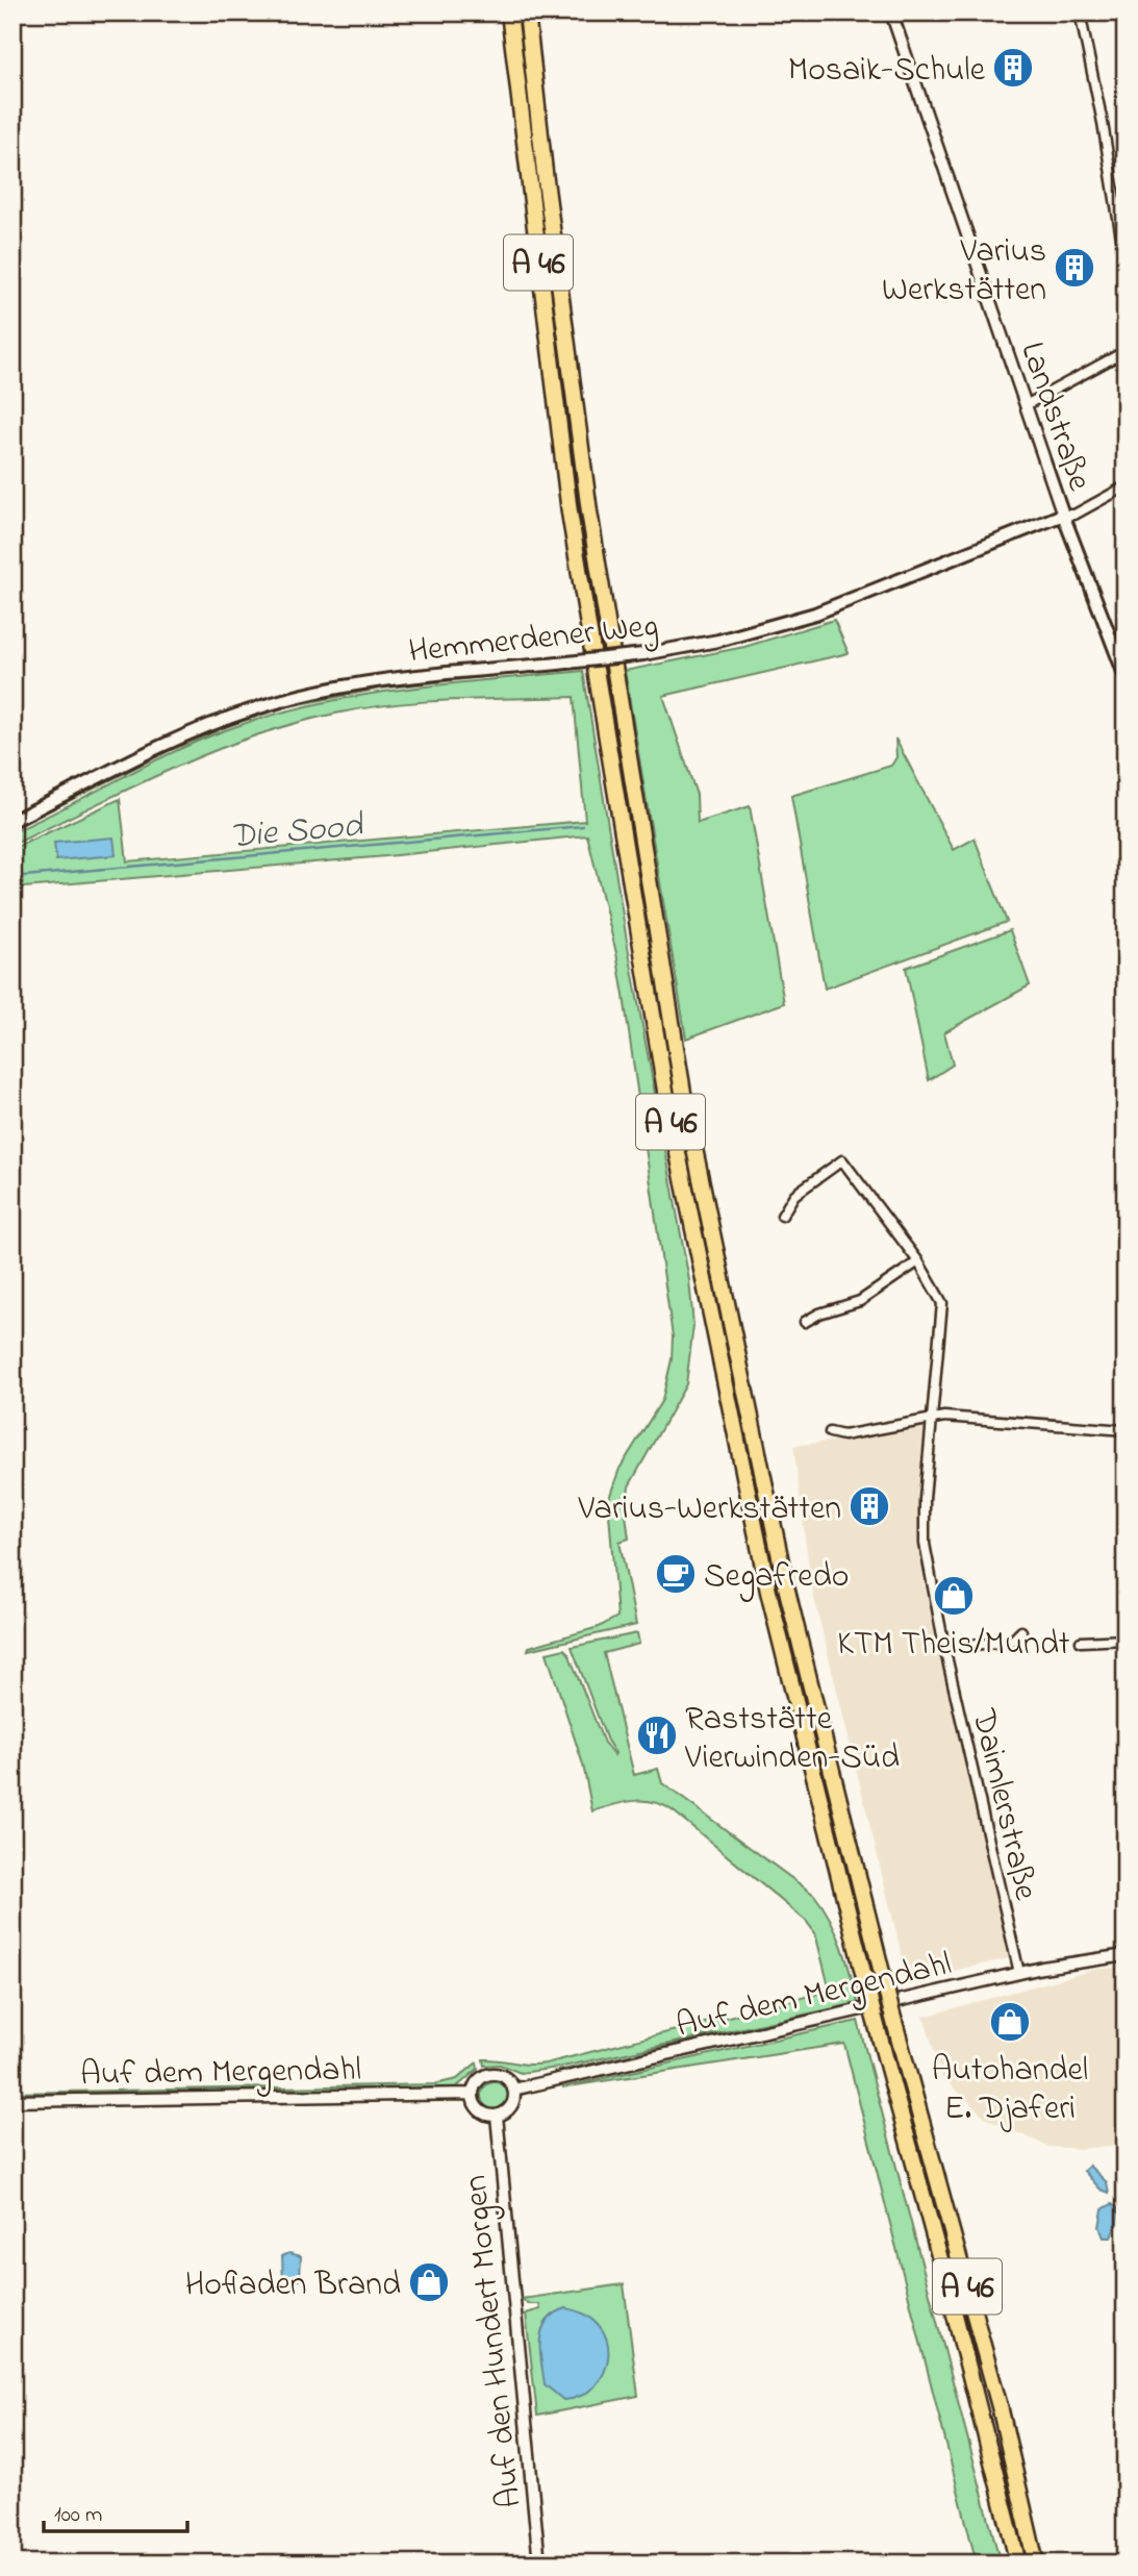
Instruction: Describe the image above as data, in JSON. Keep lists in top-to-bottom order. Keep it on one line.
{"streets":{"highway":["A 46"],"main road":["Landstraße","Hemmerdener Weg"],"street":["Daimlerstraße","Auf dem Mergendahl","Auf den Hundert Morgen"]},"crossings":[["Landstraße","Hemmerdener Weg"],["Daimlerstraße","Auf dem Mergendahl"],["Auf dem Mergendahl","Auf den Hundert Morgen"]],"water":["Die Sood"],"places":{"building":["Mosaik-Schule","Varius Werkstätten","Varius-Werkstätten"],"cafe":["Segafredo"],"shop":["KTM Theis/Mundt","Autohandel E. Djaferi","Hofladen Brand"],"restaurant":["Raststätte Vierwinden-Süd"]},"scale_bar":"100 m"}
